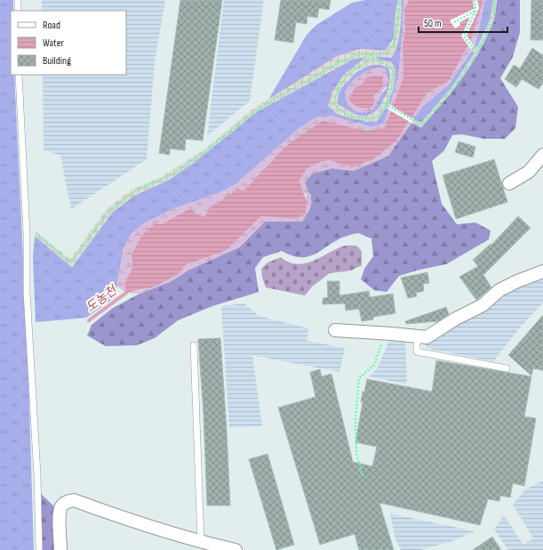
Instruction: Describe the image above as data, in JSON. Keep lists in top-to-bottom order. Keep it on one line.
{"water":["도농천"],"legend":["Road","Water","Building"],"scale_bar":"50 m"}
